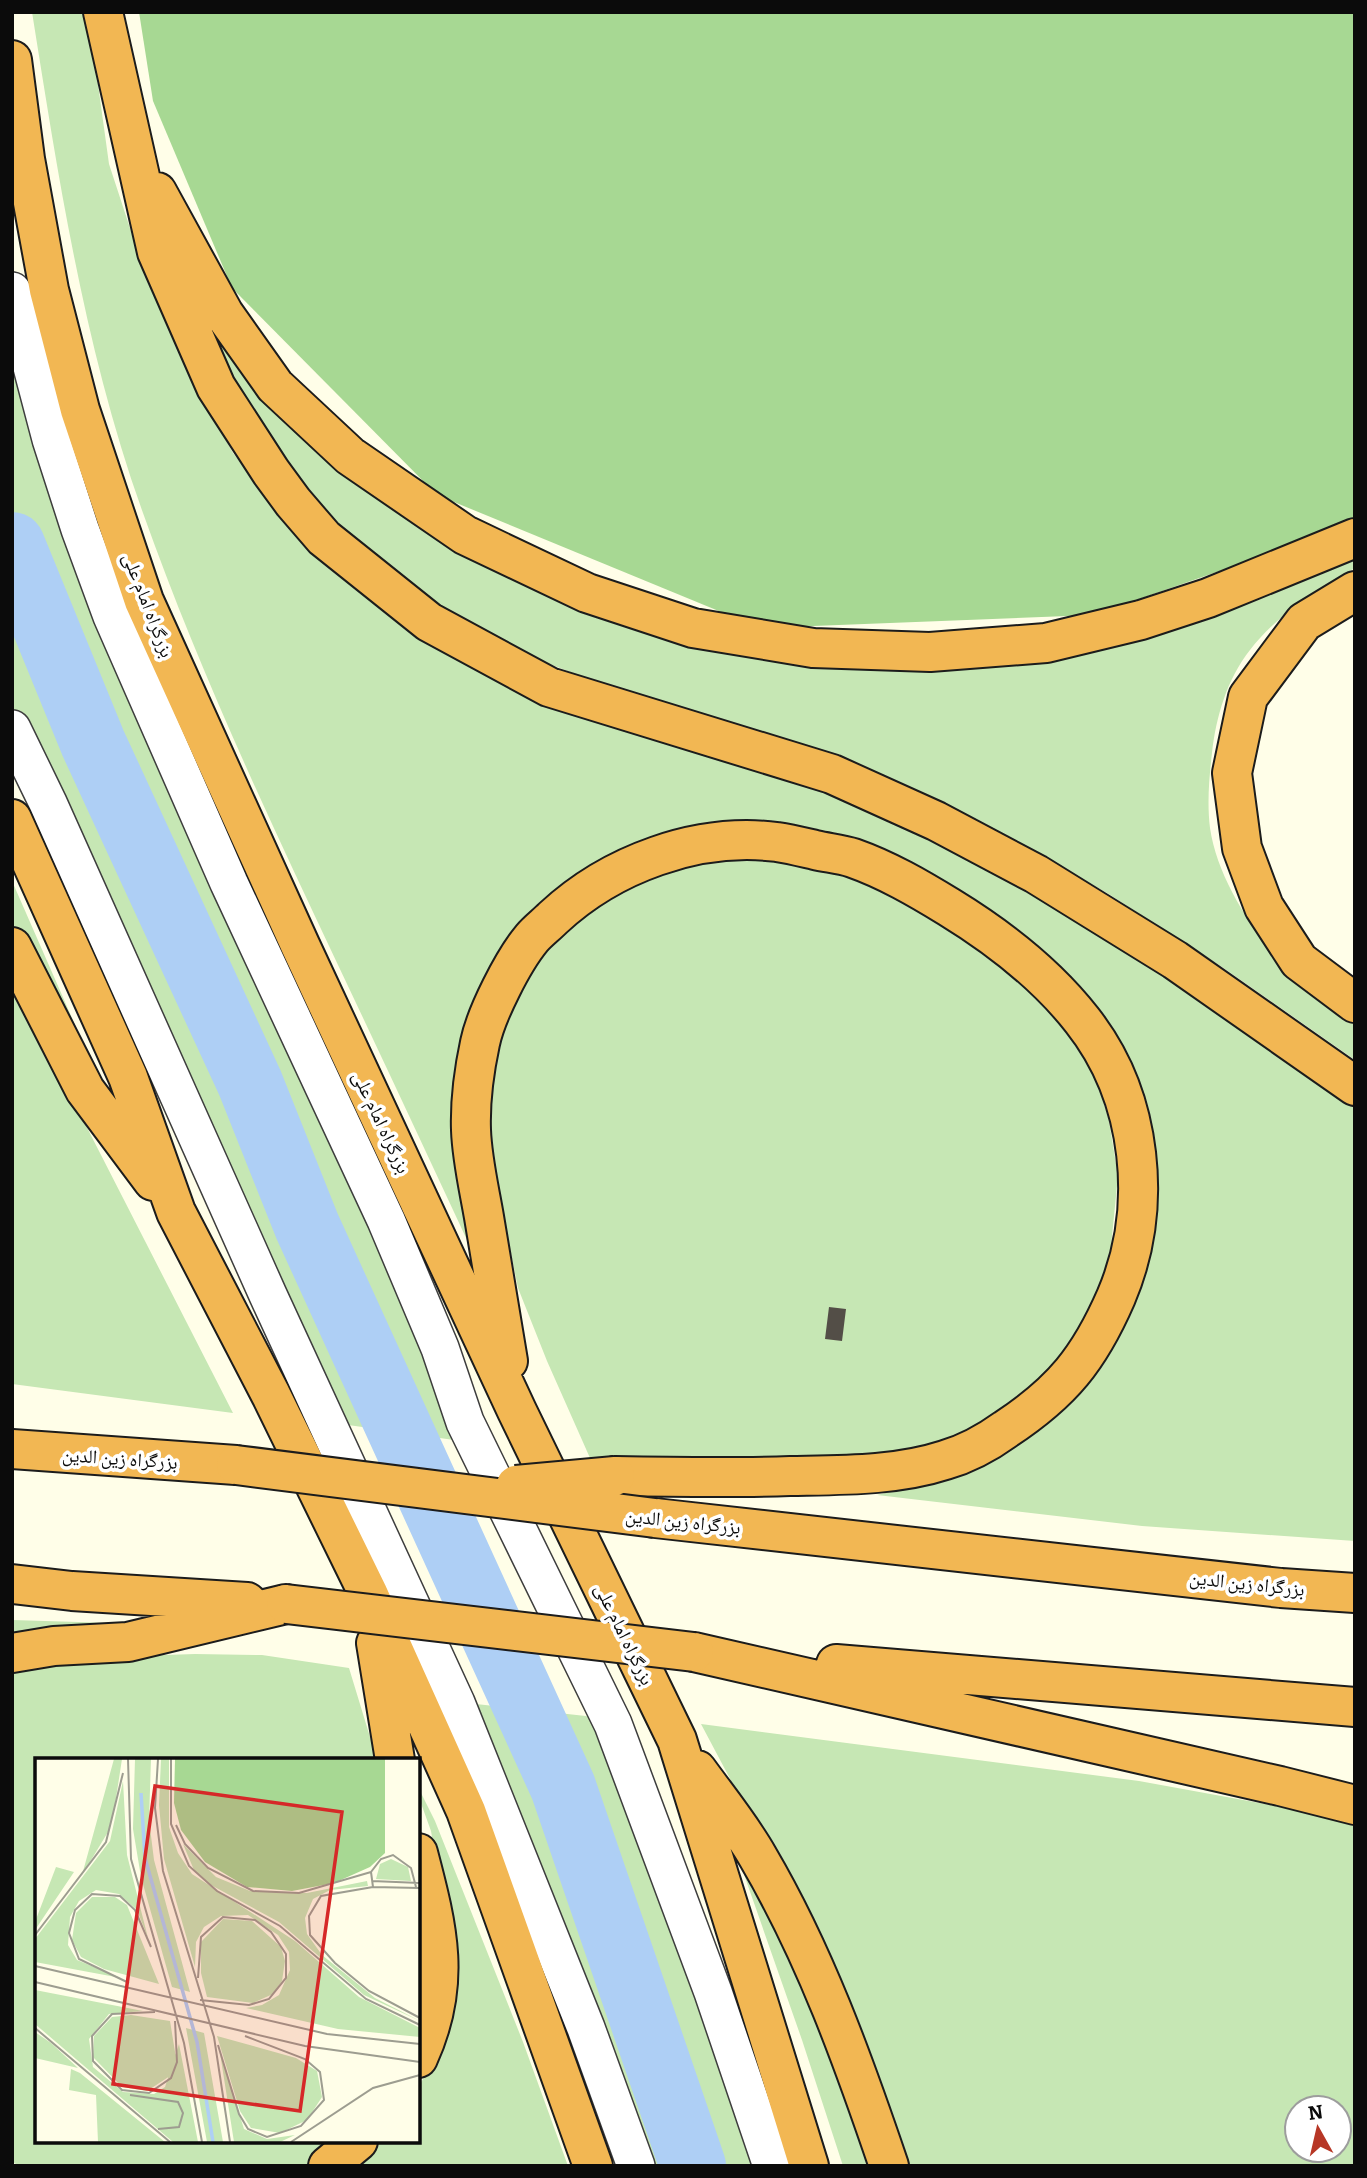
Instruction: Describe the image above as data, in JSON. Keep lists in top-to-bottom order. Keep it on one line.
{"streets":{"highway":["بزرگراه امام علی","بزرگراه زین الدین"]},"north":"top"}
